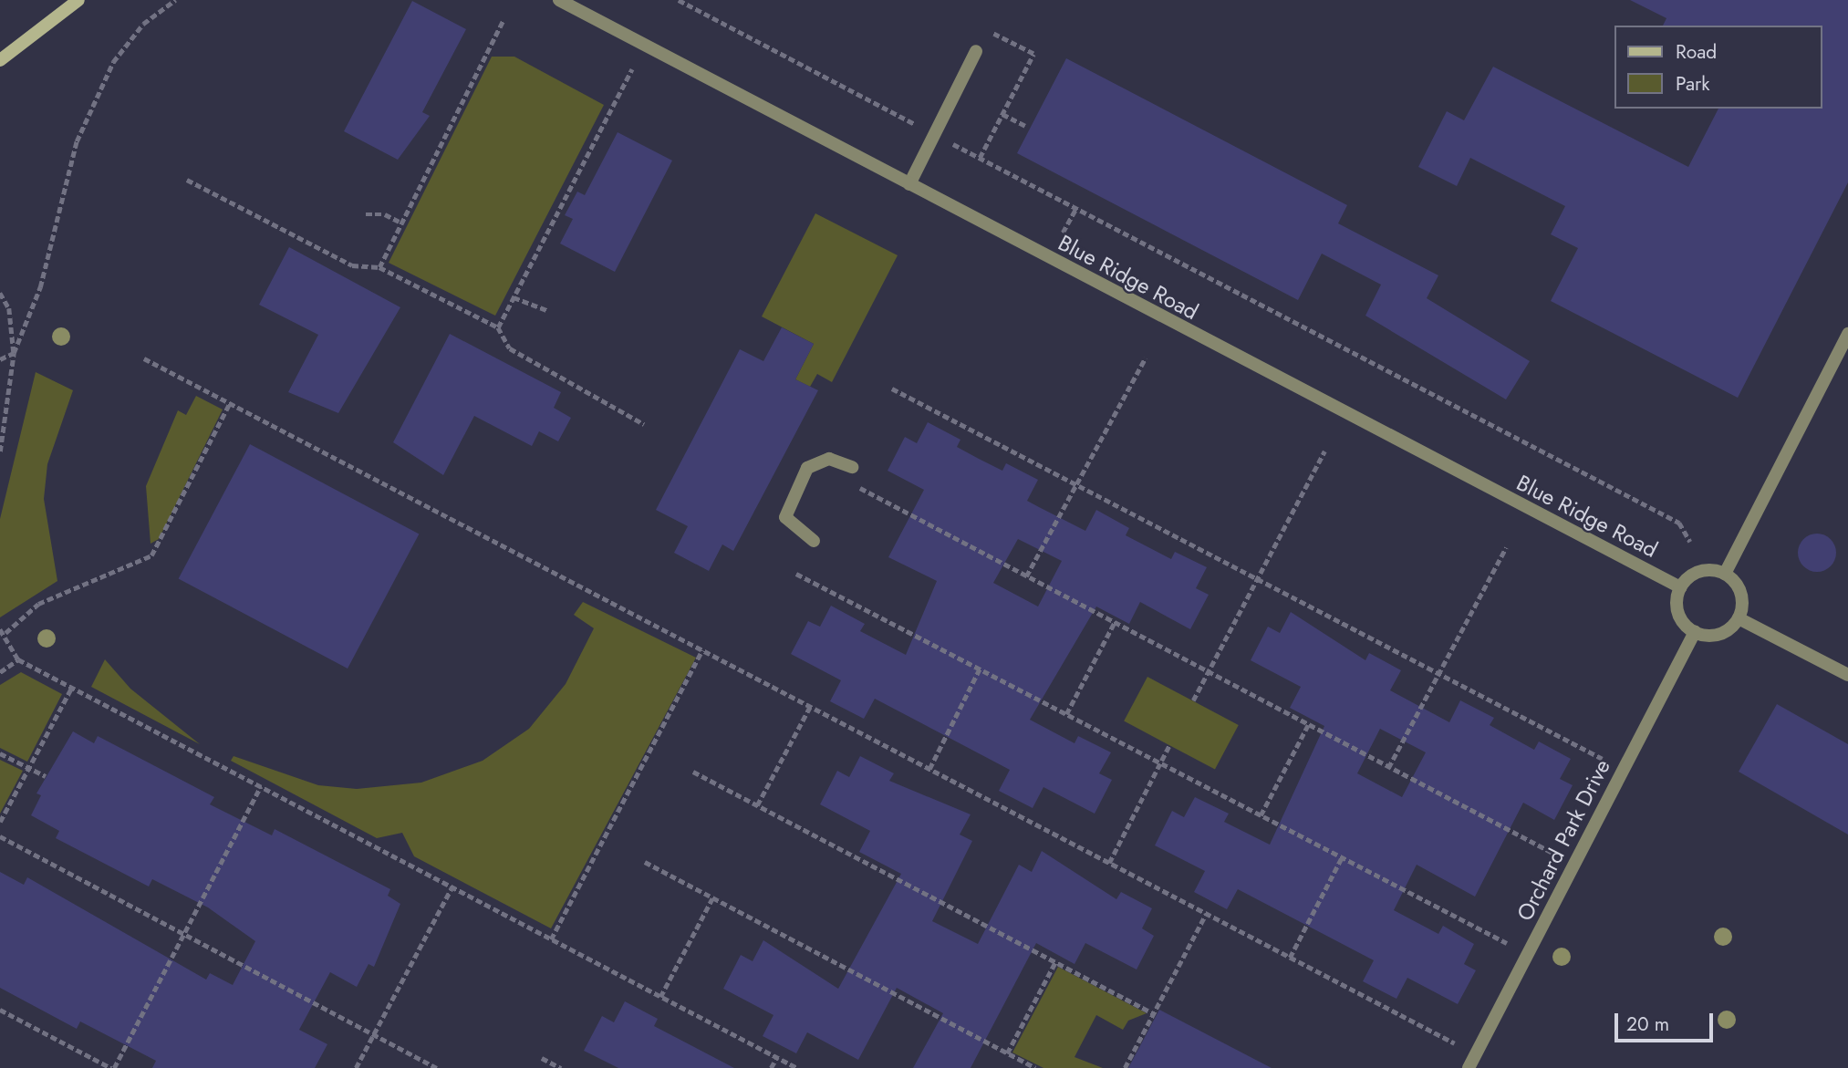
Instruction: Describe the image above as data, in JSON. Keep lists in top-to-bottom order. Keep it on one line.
{"streets":{"street":["Blue Ridge Road","Orchard Park Drive"]},"crossings":[["Blue Ridge Road","Orchard Park Drive"]],"legend":["Road","Park"],"scale_bar":"20 m"}
